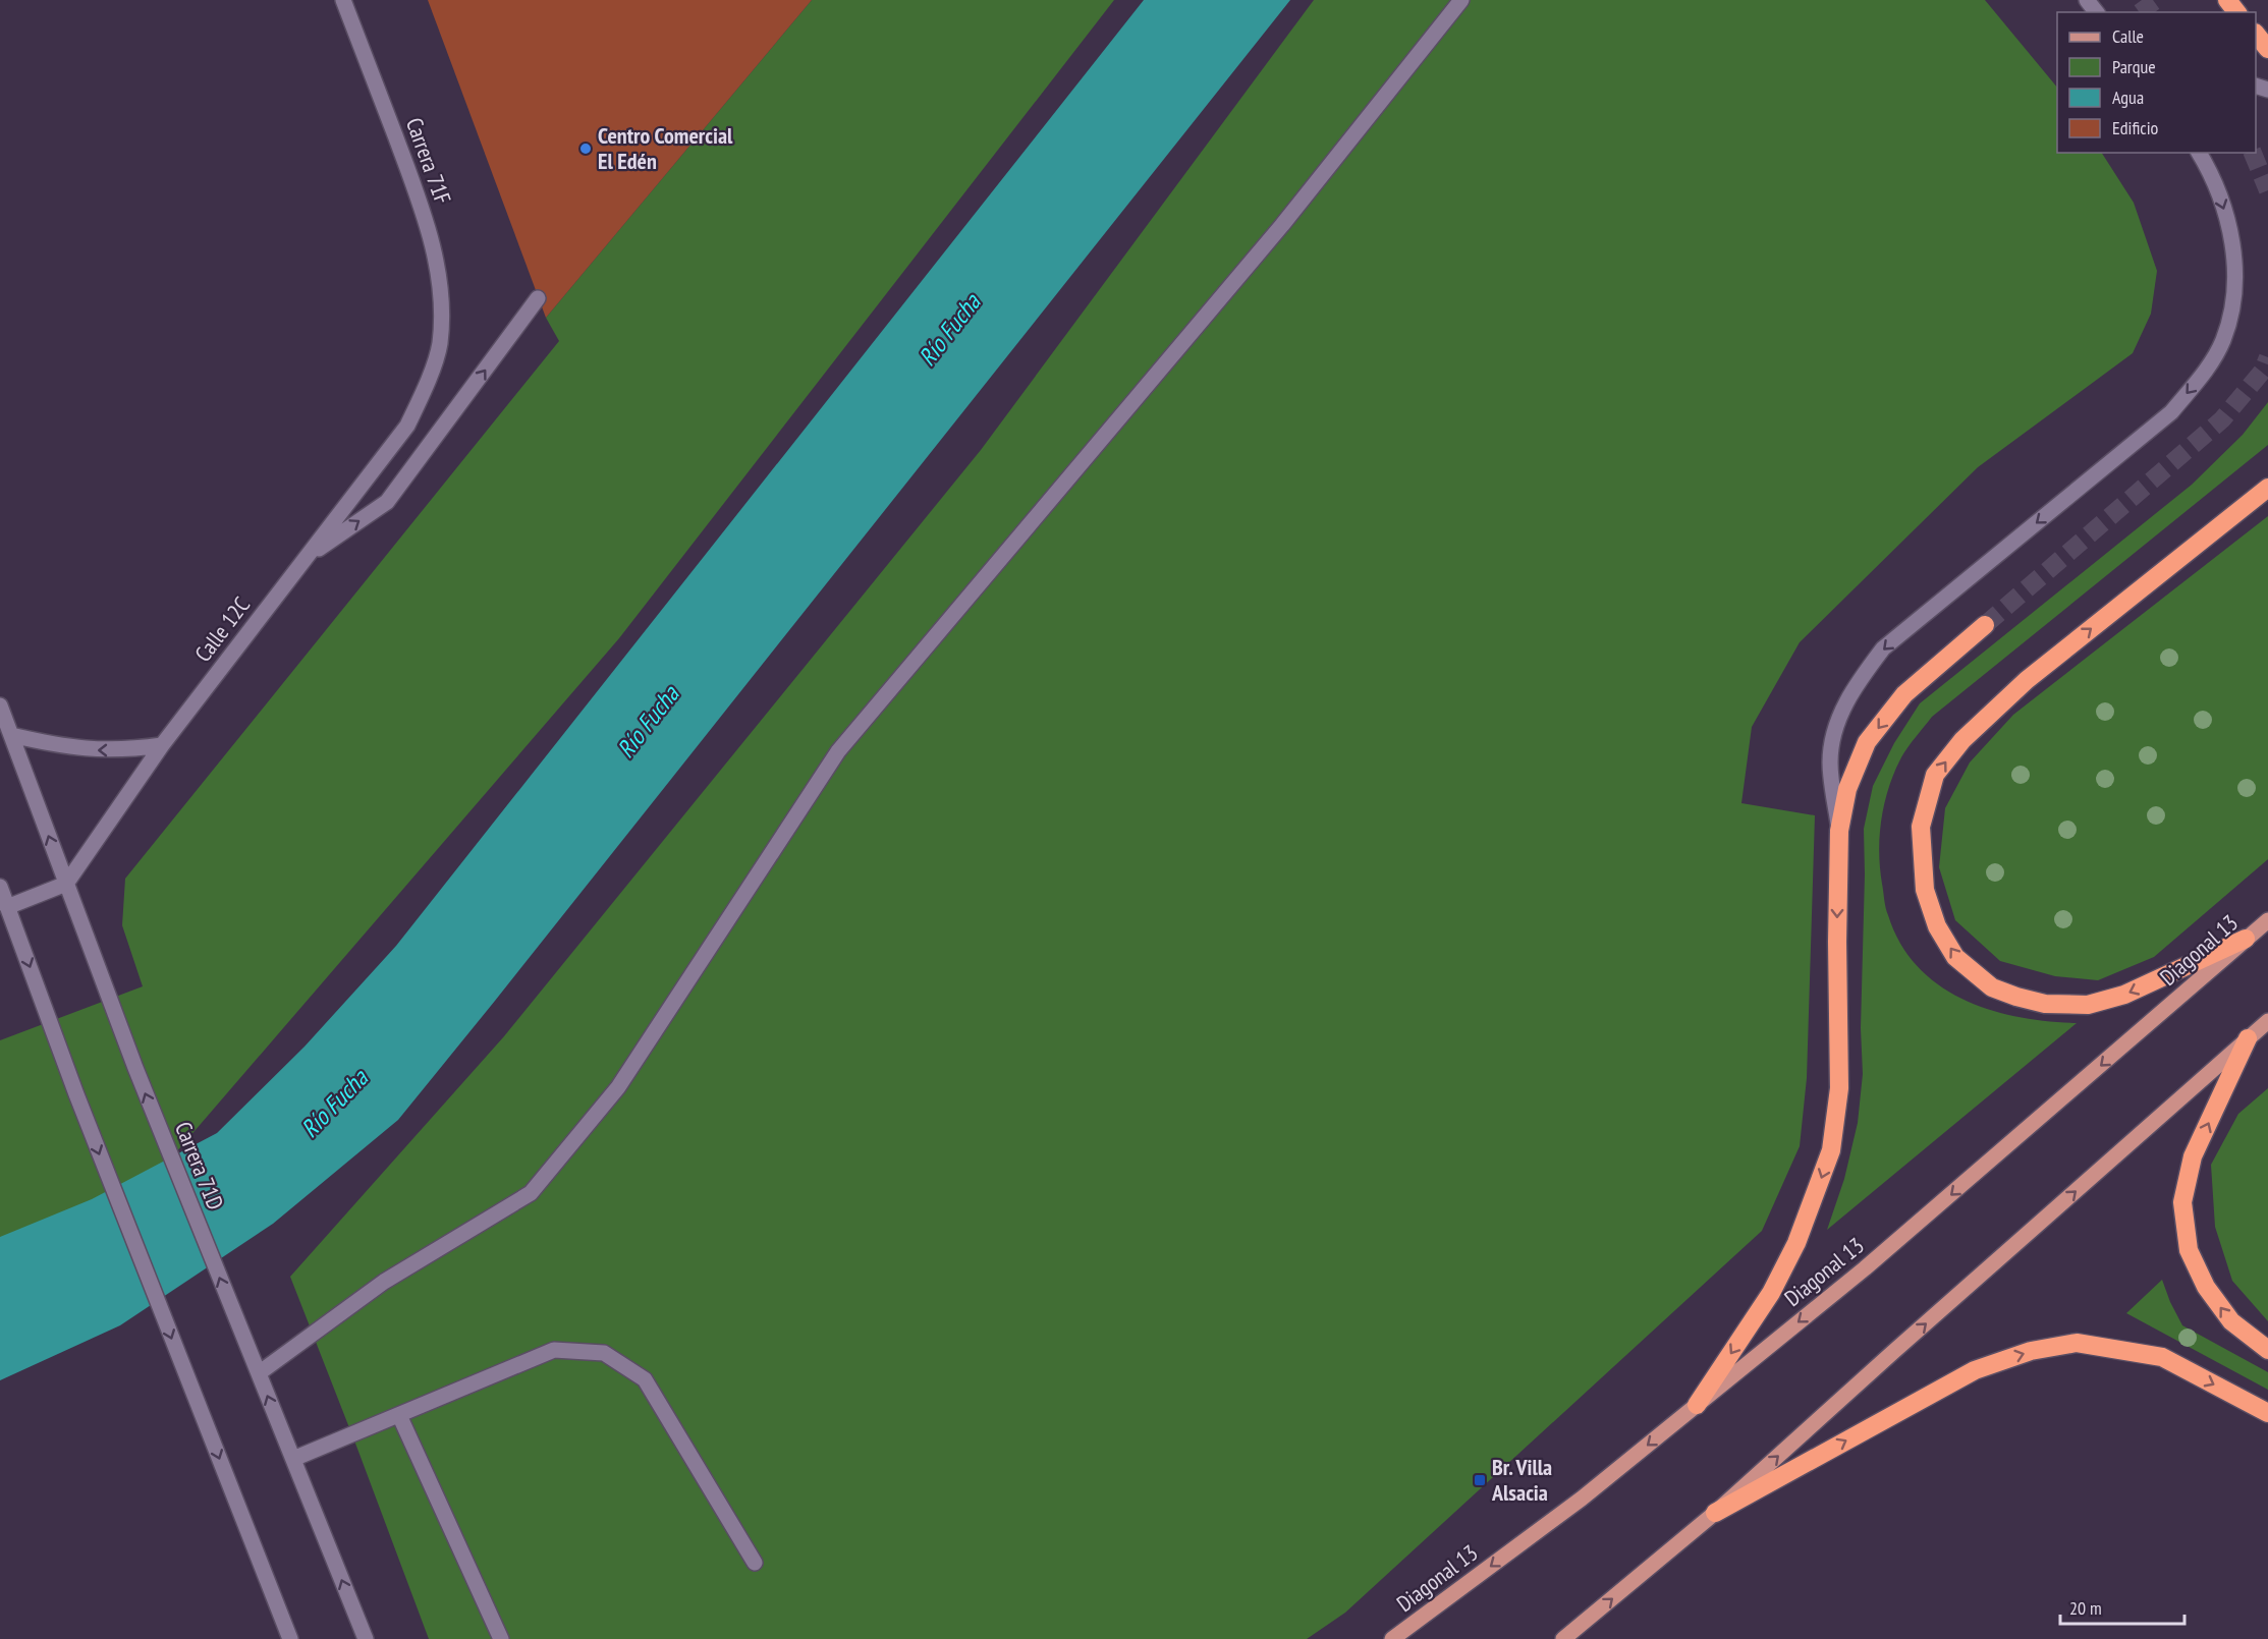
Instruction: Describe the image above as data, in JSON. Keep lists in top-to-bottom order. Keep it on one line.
{"streets":{"main road":["Diagonal 13"],"street":["Carrera 71F","Calle 12C","Carrera 71D"]},"crossings":[["Carrera 71F","Calle 12C"],["Calle 12C","Carrera 71D"]],"water":["Río Fucha"],"places":{"other":["Centro Comercial El Edén"],"transit":["Br. Villa Alsacia"]},"legend":["Calle","Parque","Agua","Edificio"],"scale_bar":"20 m"}
